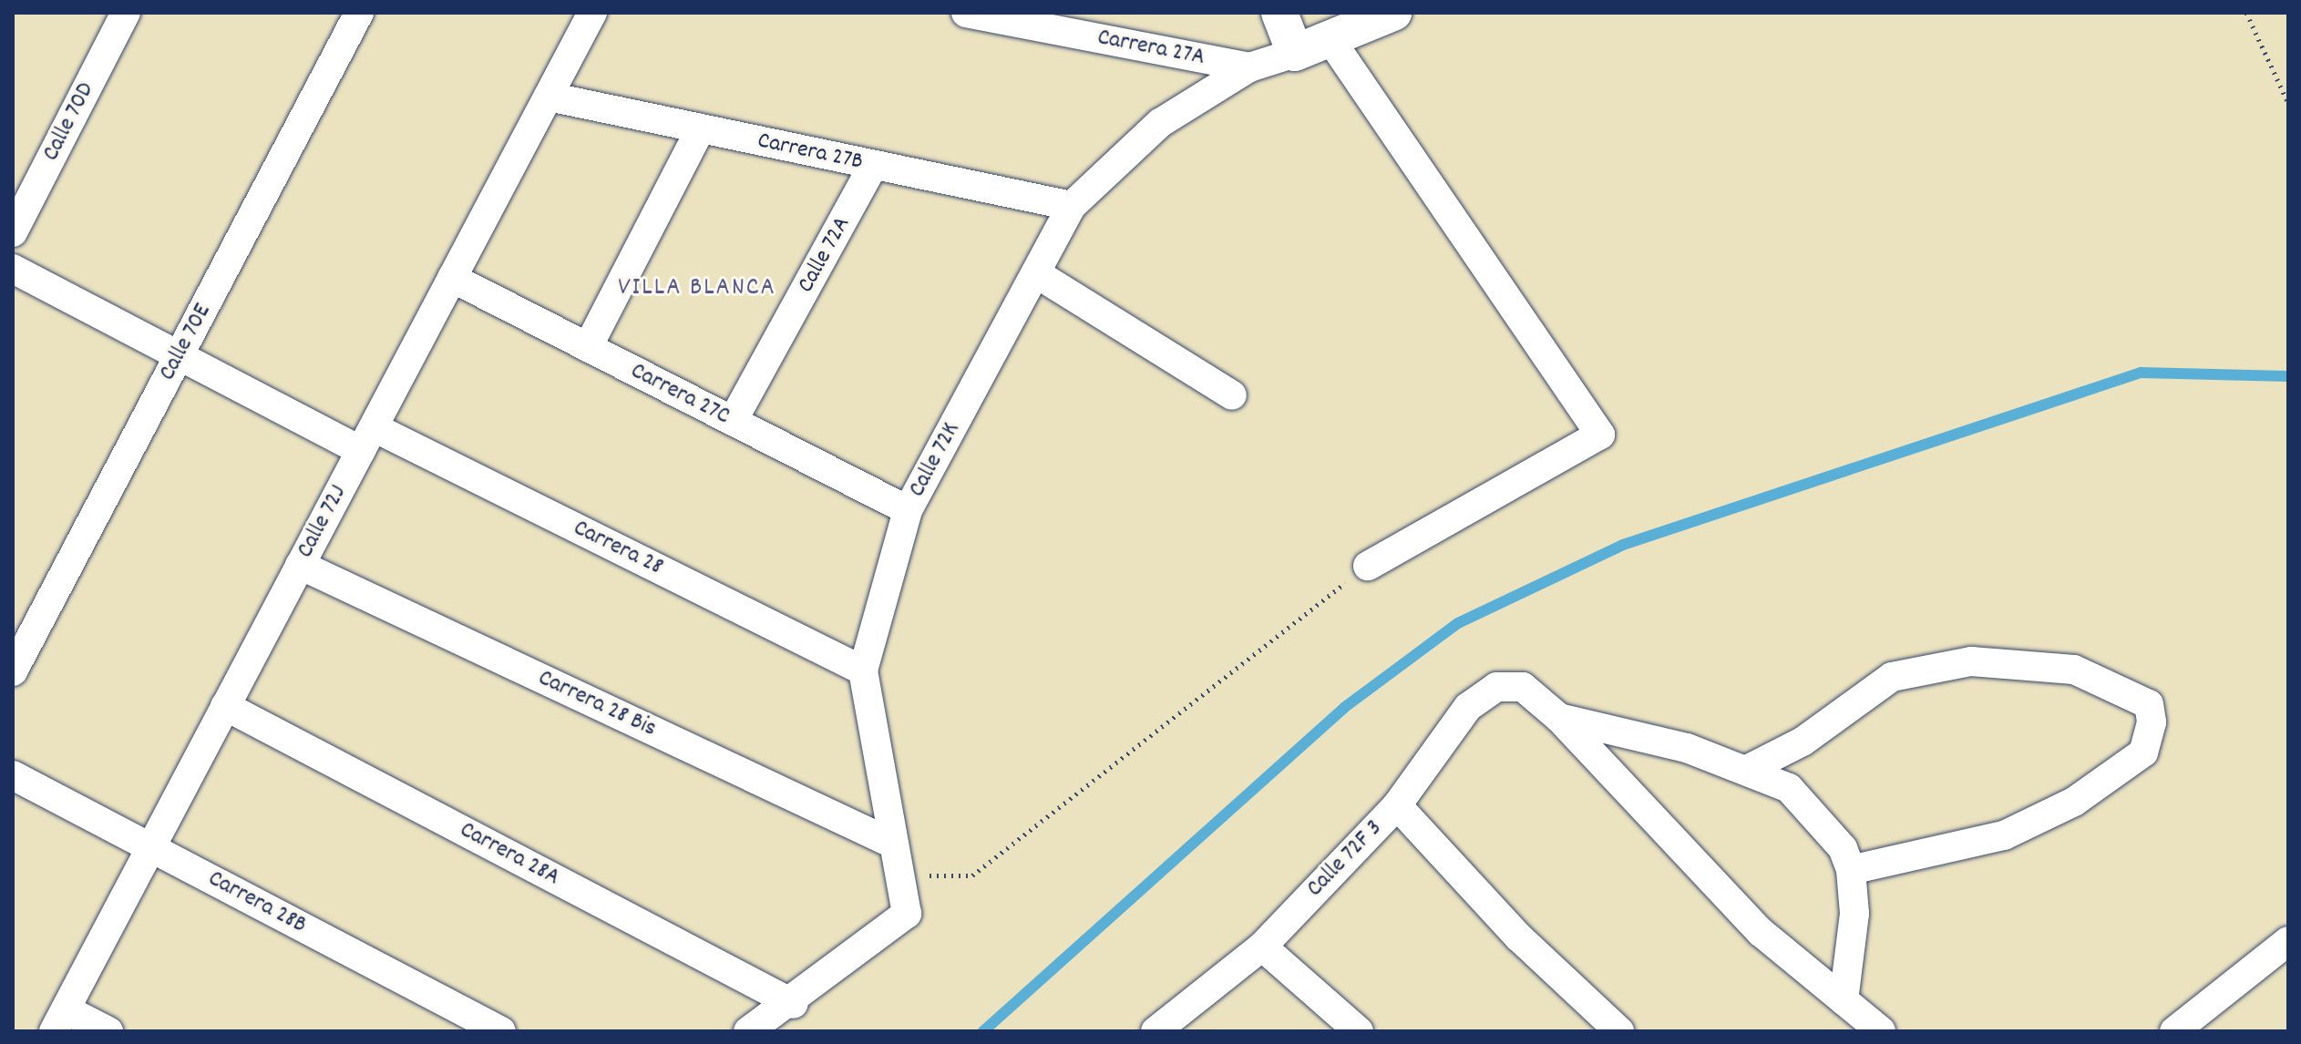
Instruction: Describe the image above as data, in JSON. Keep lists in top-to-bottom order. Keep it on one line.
{"streets":{"street":["Carrera 27A","Calle 70D","Carrera 27B","Calle 72A","Calle 70E","Carrera 27C","Calle 72K","Calle 72J","Carrera 28","Carrera 28 Bis","Carrera 28A","Calle 72F 3","Carrera 28B"]},"crossings":[["Carrera 27A","Calle 72K"],["Carrera 27B","Calle 72A"],["Carrera 27B","Calle 72K"],["Carrera 27B","Calle 72J"],["Calle 72A","Carrera 27C"],["Calle 70E","Carrera 28"],["Carrera 27C","Calle 72K"],["Carrera 27C","Calle 72J"],["Calle 72K","Carrera 28"],["Calle 72K","Carrera 28 Bis"],["Calle 72K","Carrera 28A"],["Calle 72J","Carrera 28"],["Calle 72J","Carrera 28 Bis"],["Calle 72J","Carrera 28A"],["Calle 72J","Carrera 28B"]],"districts":["VILLA BLANCA"]}
